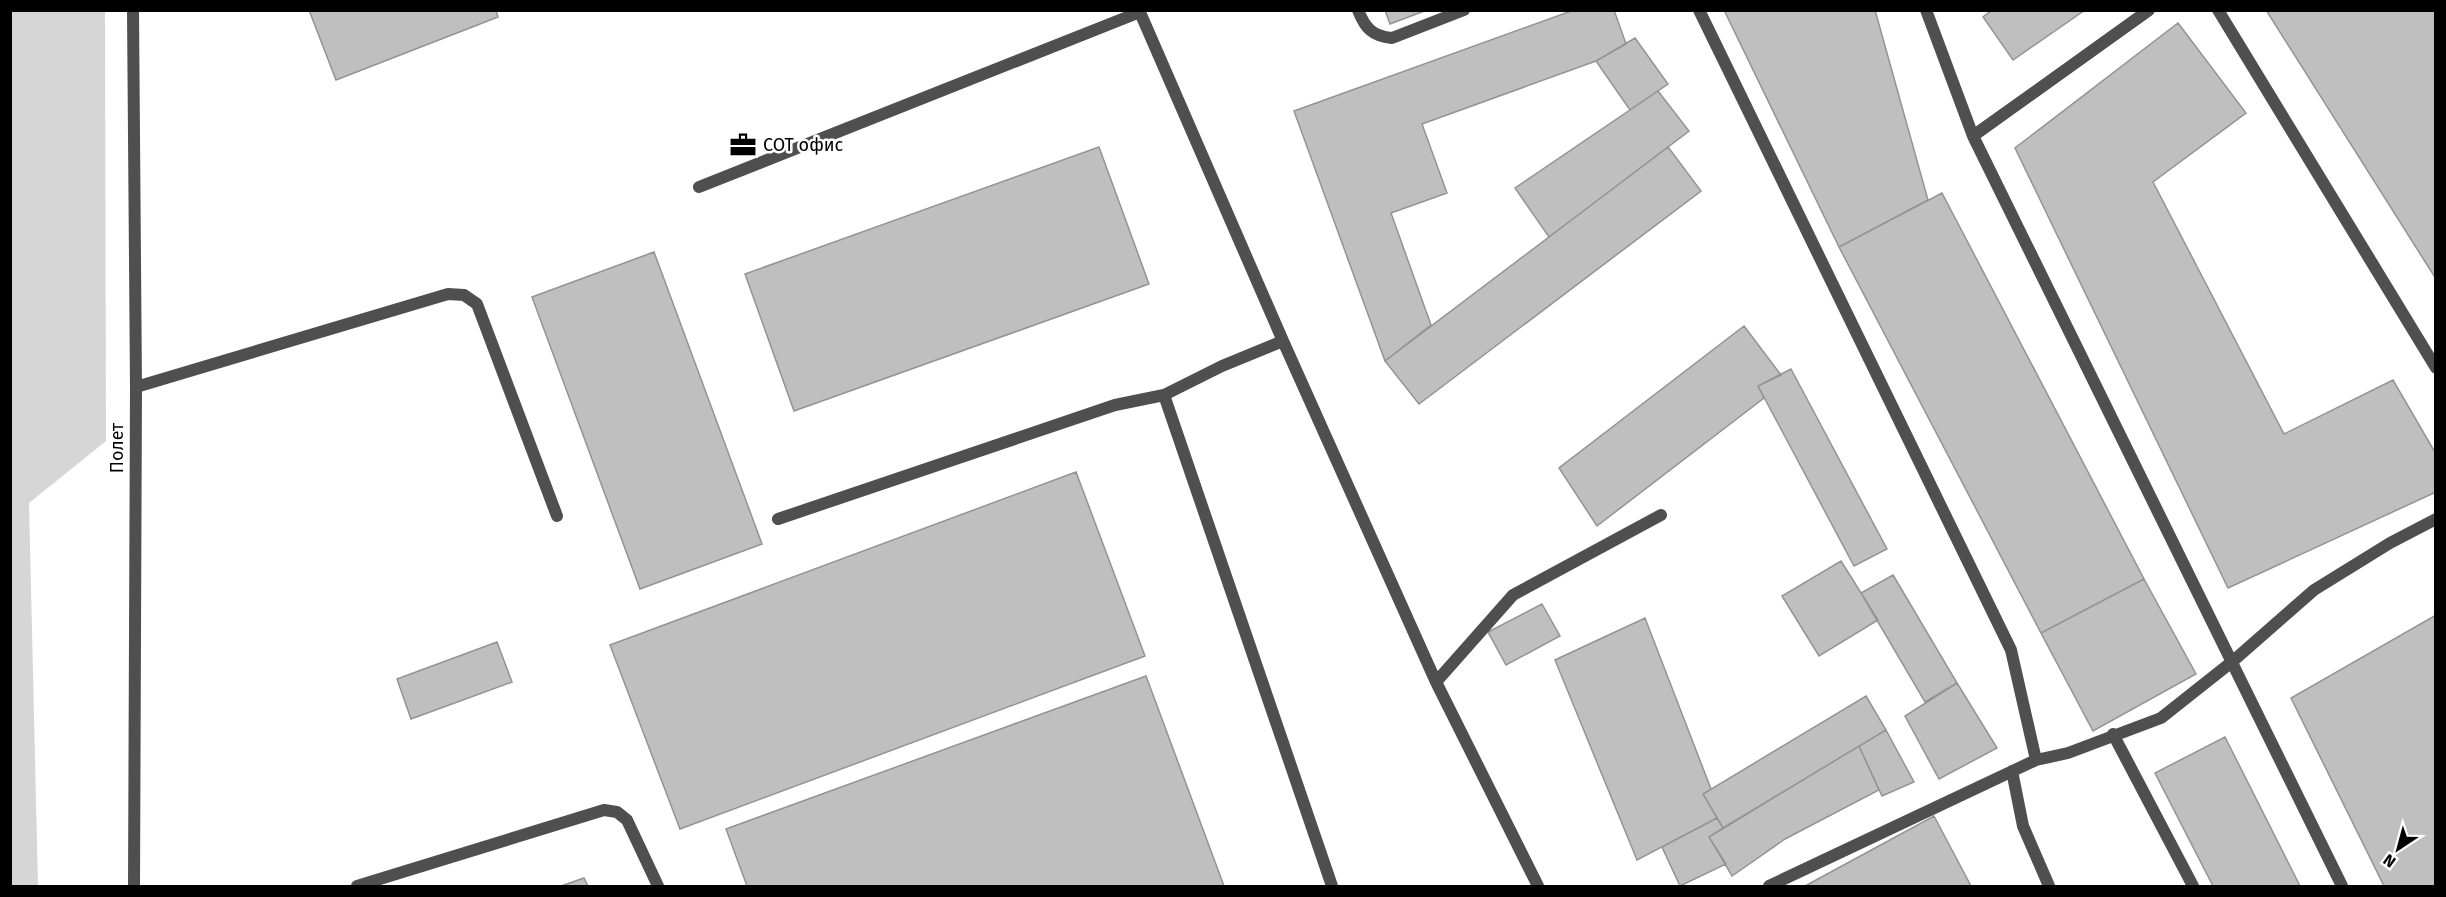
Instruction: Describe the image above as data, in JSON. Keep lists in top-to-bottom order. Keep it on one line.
{"streets":{"street":["Полет"]},"places":{"office":["СОТ офис"]},"north":"bottom left"}
